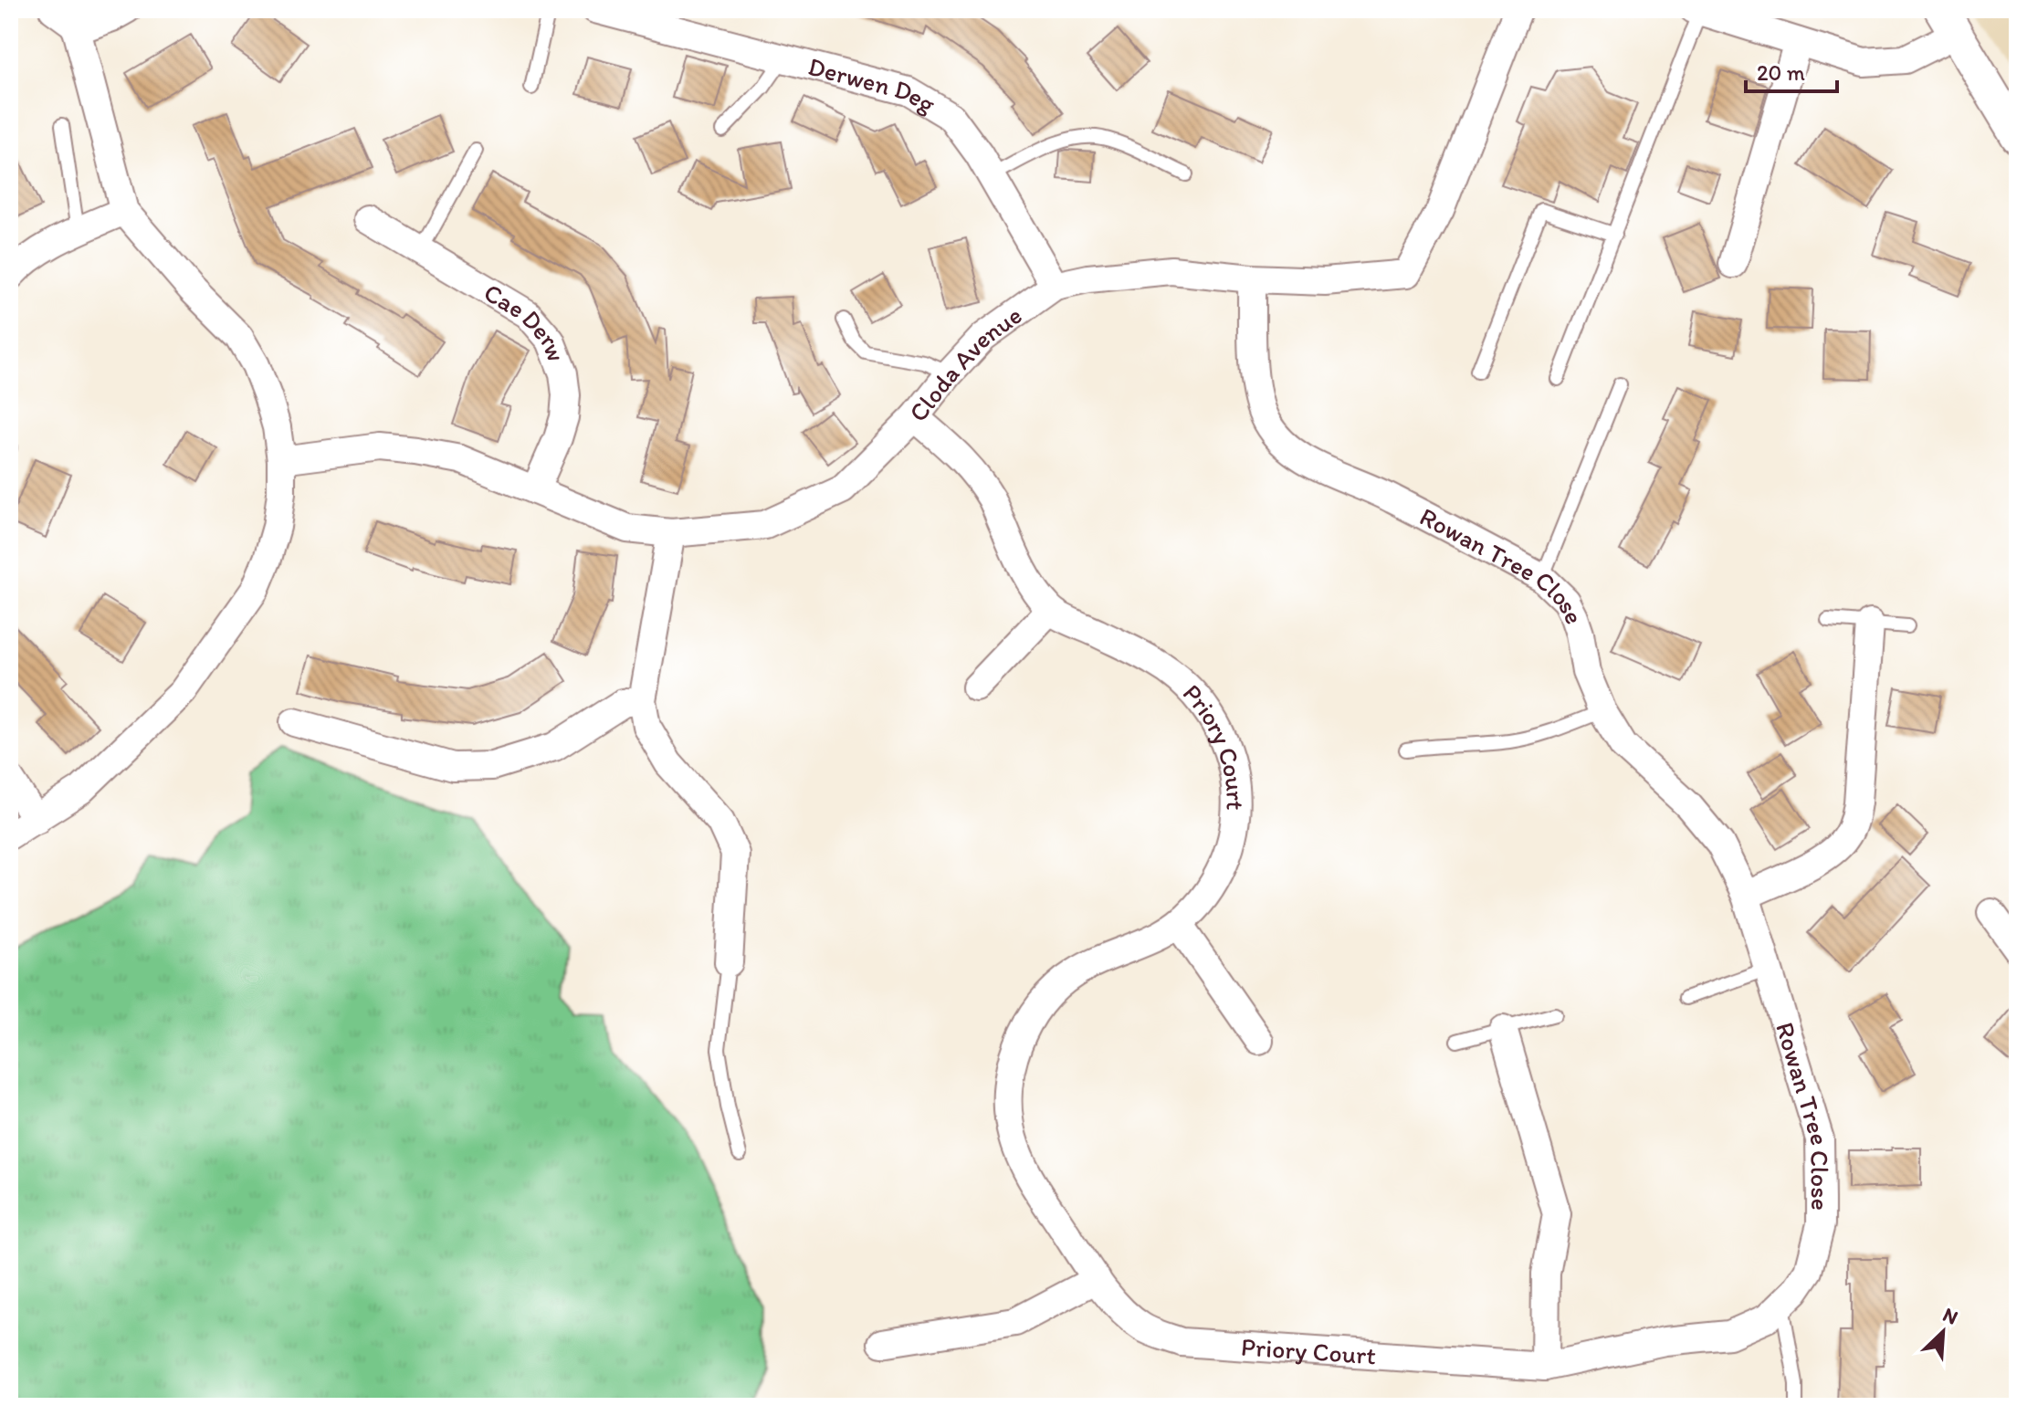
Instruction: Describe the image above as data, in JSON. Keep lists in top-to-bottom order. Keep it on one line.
{"streets":{"street":["Derwen Deg","Cae Derw","Cloda Avenue","Rowan Tree Close","Priory Court"]},"crossings":[["Derwen Deg","Cloda Avenue"],["Cae Derw","Cloda Avenue"],["Cloda Avenue","Rowan Tree Close"],["Cloda Avenue","Priory Court"],["Rowan Tree Close","Priory Court"]],"scale_bar":"20 m","north":"top right"}
